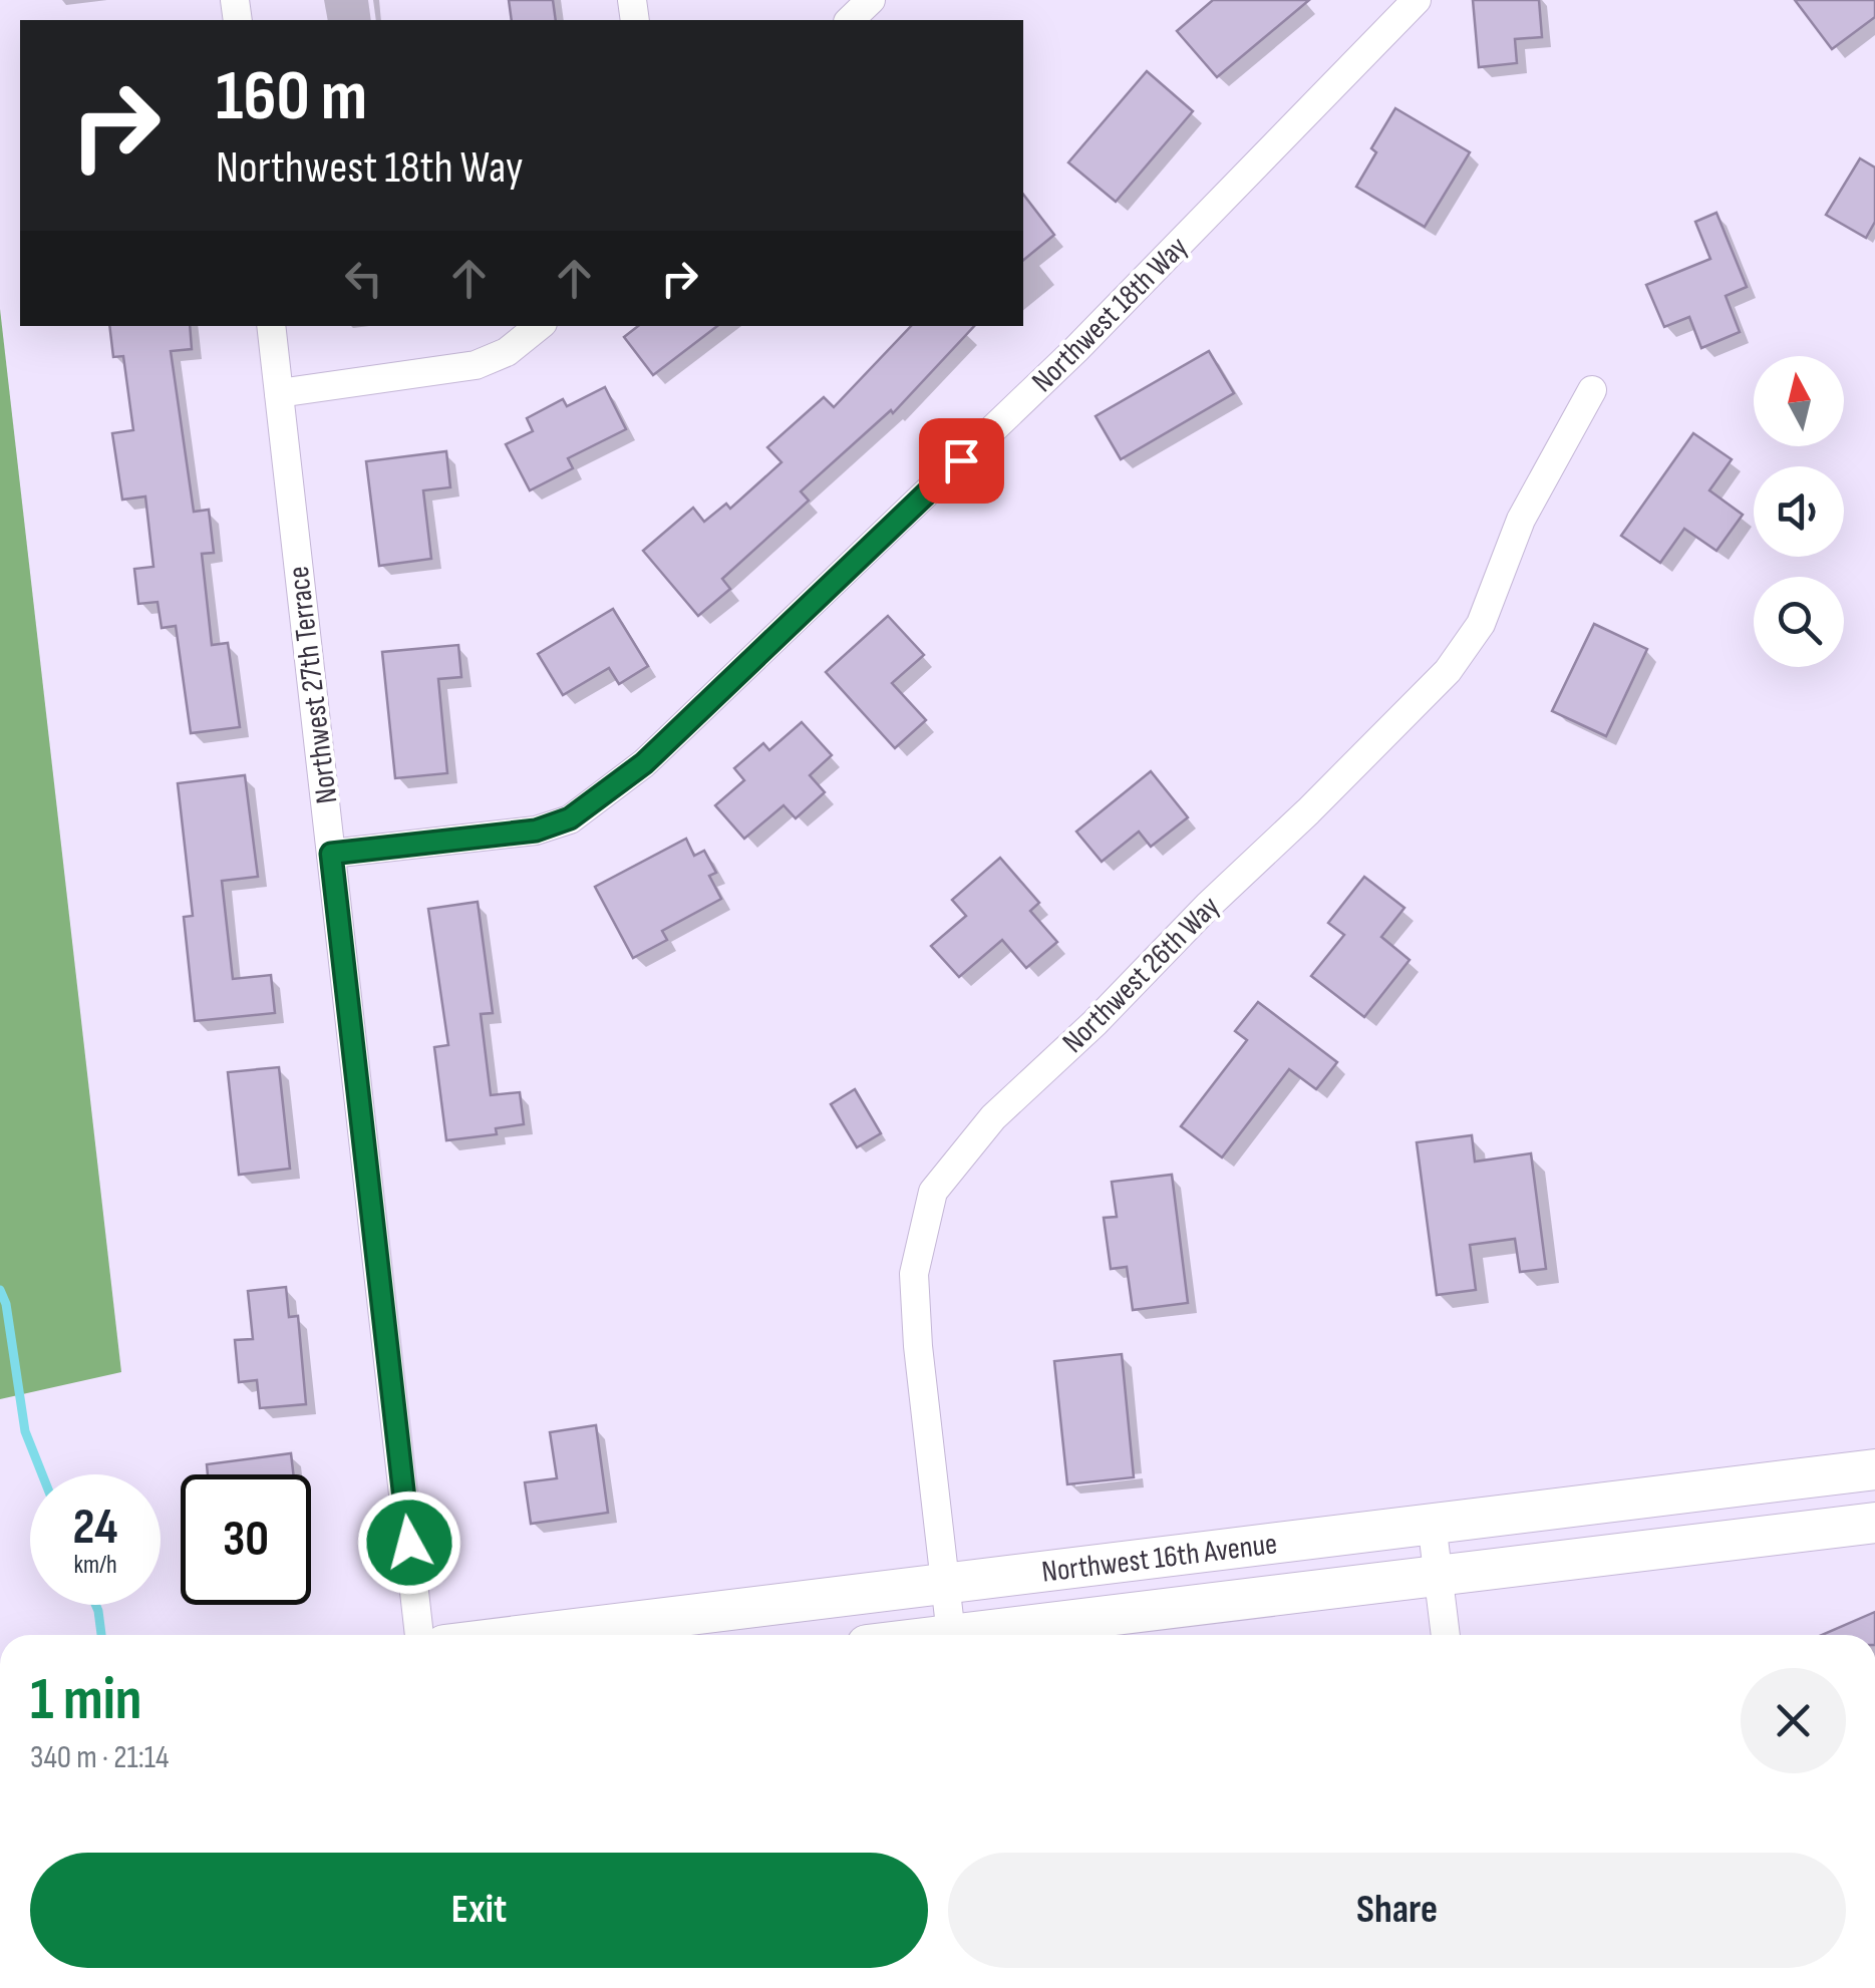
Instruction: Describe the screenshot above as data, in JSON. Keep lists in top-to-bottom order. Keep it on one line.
{"streets":{"main road":["Northwest 16th Avenue"],"street":["Northwest 18th Way","Northwest 27th Terrace","Northwest 26th Way"]},"crossings":[["Northwest 18th Way","Northwest 27th Terrace"],["Northwest 26th Way","Northwest 16th Avenue"]],"north":"top","page":{"turn":["160 m","Northwest 18th Way"],"speed":"24 km/h","limit":"30","heading":["1 min","340 m · 21:14"],"buttons":["Exit","Share"]}}
